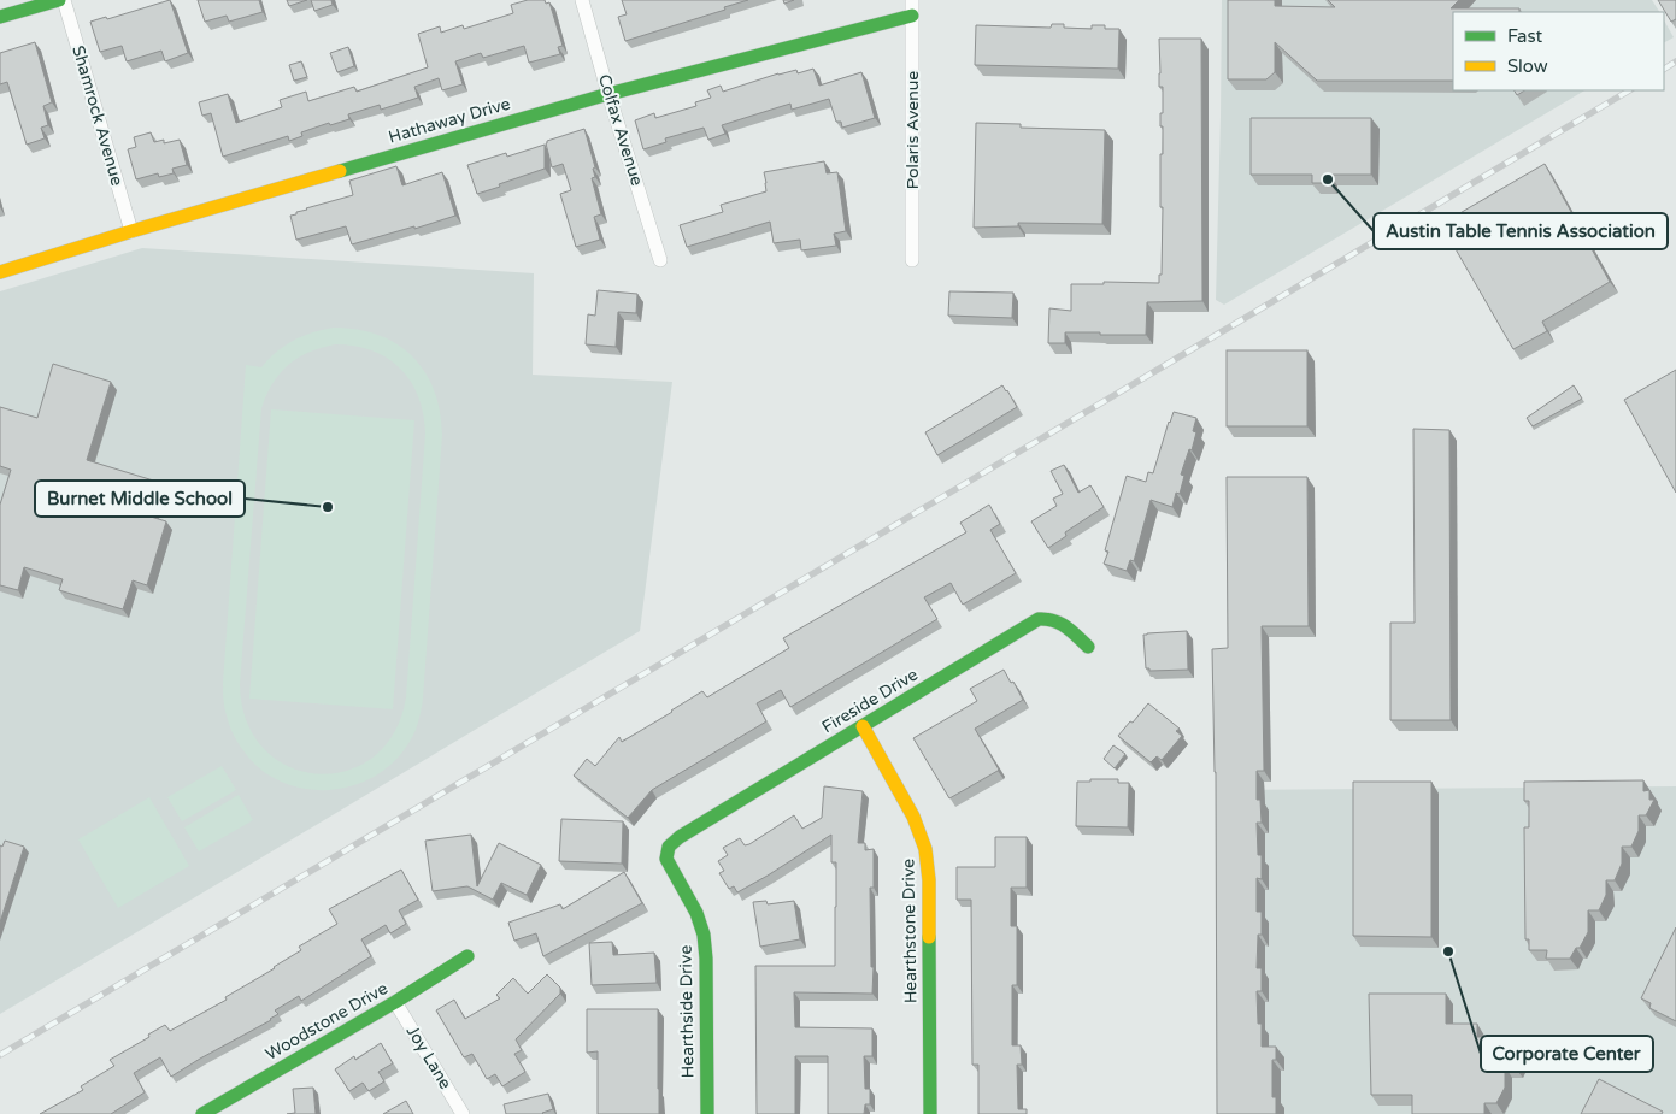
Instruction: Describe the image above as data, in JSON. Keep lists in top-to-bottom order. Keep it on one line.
{"streets":{"street":["Shamrock Avenue","Hathaway Drive","Colfax Avenue","Polaris Avenue","Fireside Drive","Hearthstone Drive","Hearthside Drive","Woodstone Drive","Joy Lane"]},"crossings":[["Shamrock Avenue","Hathaway Drive"],["Hathaway Drive","Colfax Avenue"],["Hathaway Drive","Polaris Avenue"],["Fireside Drive","Hearthstone Drive"],["Fireside Drive","Hearthside Drive"],["Woodstone Drive","Joy Lane"]],"places":["Austin Table Tennis Association","Burnet Middle School","Corporate Center"],"legend":["Fast","Slow"]}
